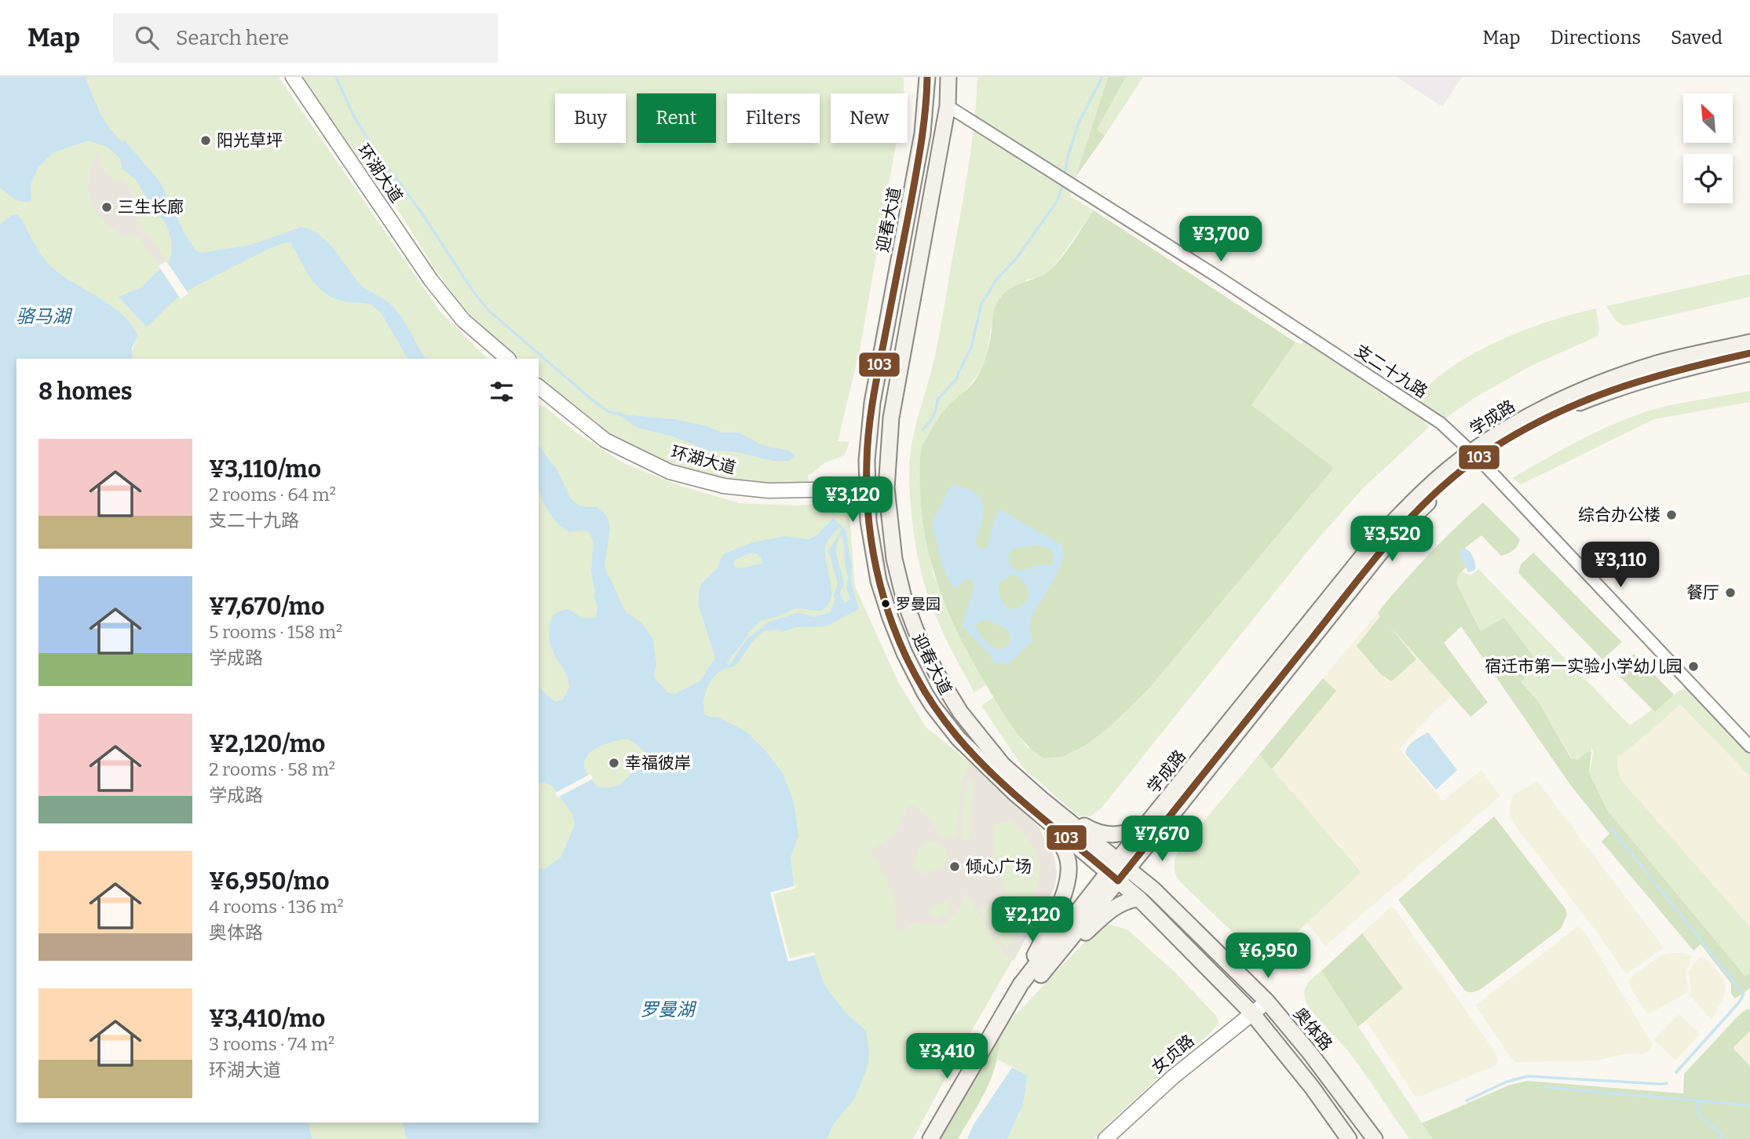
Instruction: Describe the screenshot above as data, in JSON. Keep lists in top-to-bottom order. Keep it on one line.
{"streets":{"main road":["迎春大道","学成路","奥体路"],"street":["环湖大道","支二十九路","女贞路"]},"crossings":[["环湖大道","迎春大道"],["迎春大道","支二十九路"],["迎春大道","学成路"],["迎春大道","奥体路"],["支二十九路","学成路"],["学成路","奥体路"],["奥体路","女贞路"]],"water":["骆马湖","罗曼湖"],"places":["阳光草坪","三生长廊","综合办公楼","餐厅","罗曼园","宿迁市第一实验小学幼儿园","幸福彼岸","倾心广场"],"lines":["transit line 103"],"north":"top left","page":{"header":"Map","search":"Search here","nav":["Map","Directions","Saved"],"chip":["Buy","Rent","Filters","New"],"price":["¥3,700","¥3,120","¥3,520","¥3,110","¥7,670","¥2,120","¥6,950","¥3,410"],"heading":"8 homes","list":[{"name":"¥3,110/mo","note":"2 rooms · 64 m² · 支二十九路"},{"name":"¥7,670/mo","note":"5 rooms · 158 m² · 学成路"},{"name":"¥2,120/mo","note":"2 rooms · 58 m² · 学成路"},{"name":"¥6,950/mo","note":"4 rooms · 136 m² · 奥体路"},{"name":"¥3,410/mo","note":"3 rooms · 74 m² · 环湖大道"}]}}
